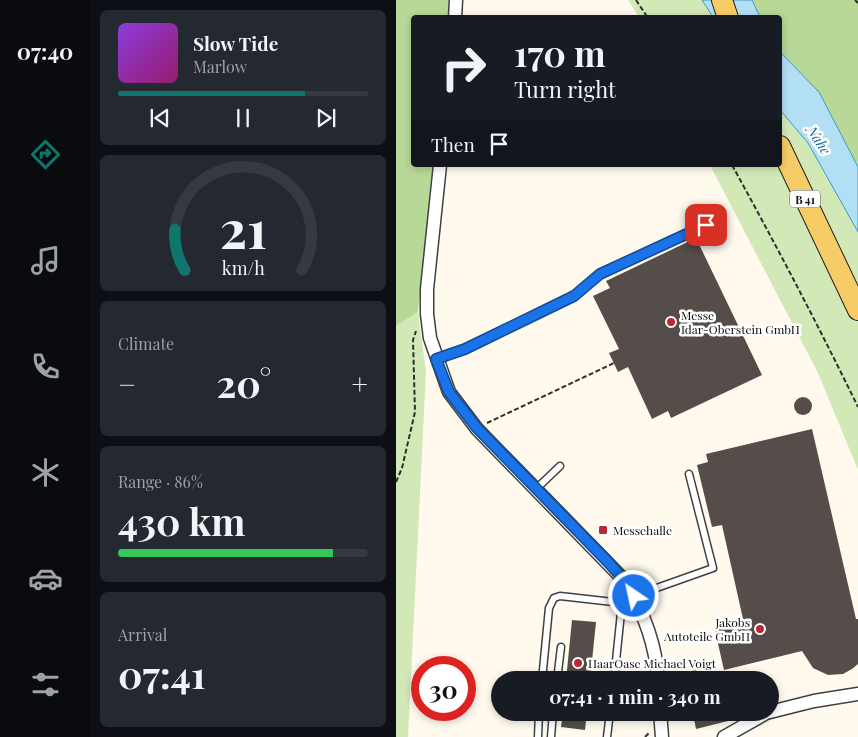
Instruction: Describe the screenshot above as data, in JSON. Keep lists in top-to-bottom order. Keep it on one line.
{"streets":{"main road":["B 41"]},"water":["Nahe"],"places":{"other":["Messe Idar-Oberstein GmbH","Jakobs Autoteile GmbH","HaarOase Michael Voigt"],"transit":["Messehalle"]},"page":{"tabs":"07:40","turn":["170 m","Turn right"],"song":["Slow Tide","Marlow"],"then":"Then","tile":["Climate",["Range · 86%","430 km"],["Arrival","07:41"]],"heat":["−","20°","+"],"limit":"30","trip":"07:41 · 1 min · 340 m","gauge":["21","km/h"]}}
